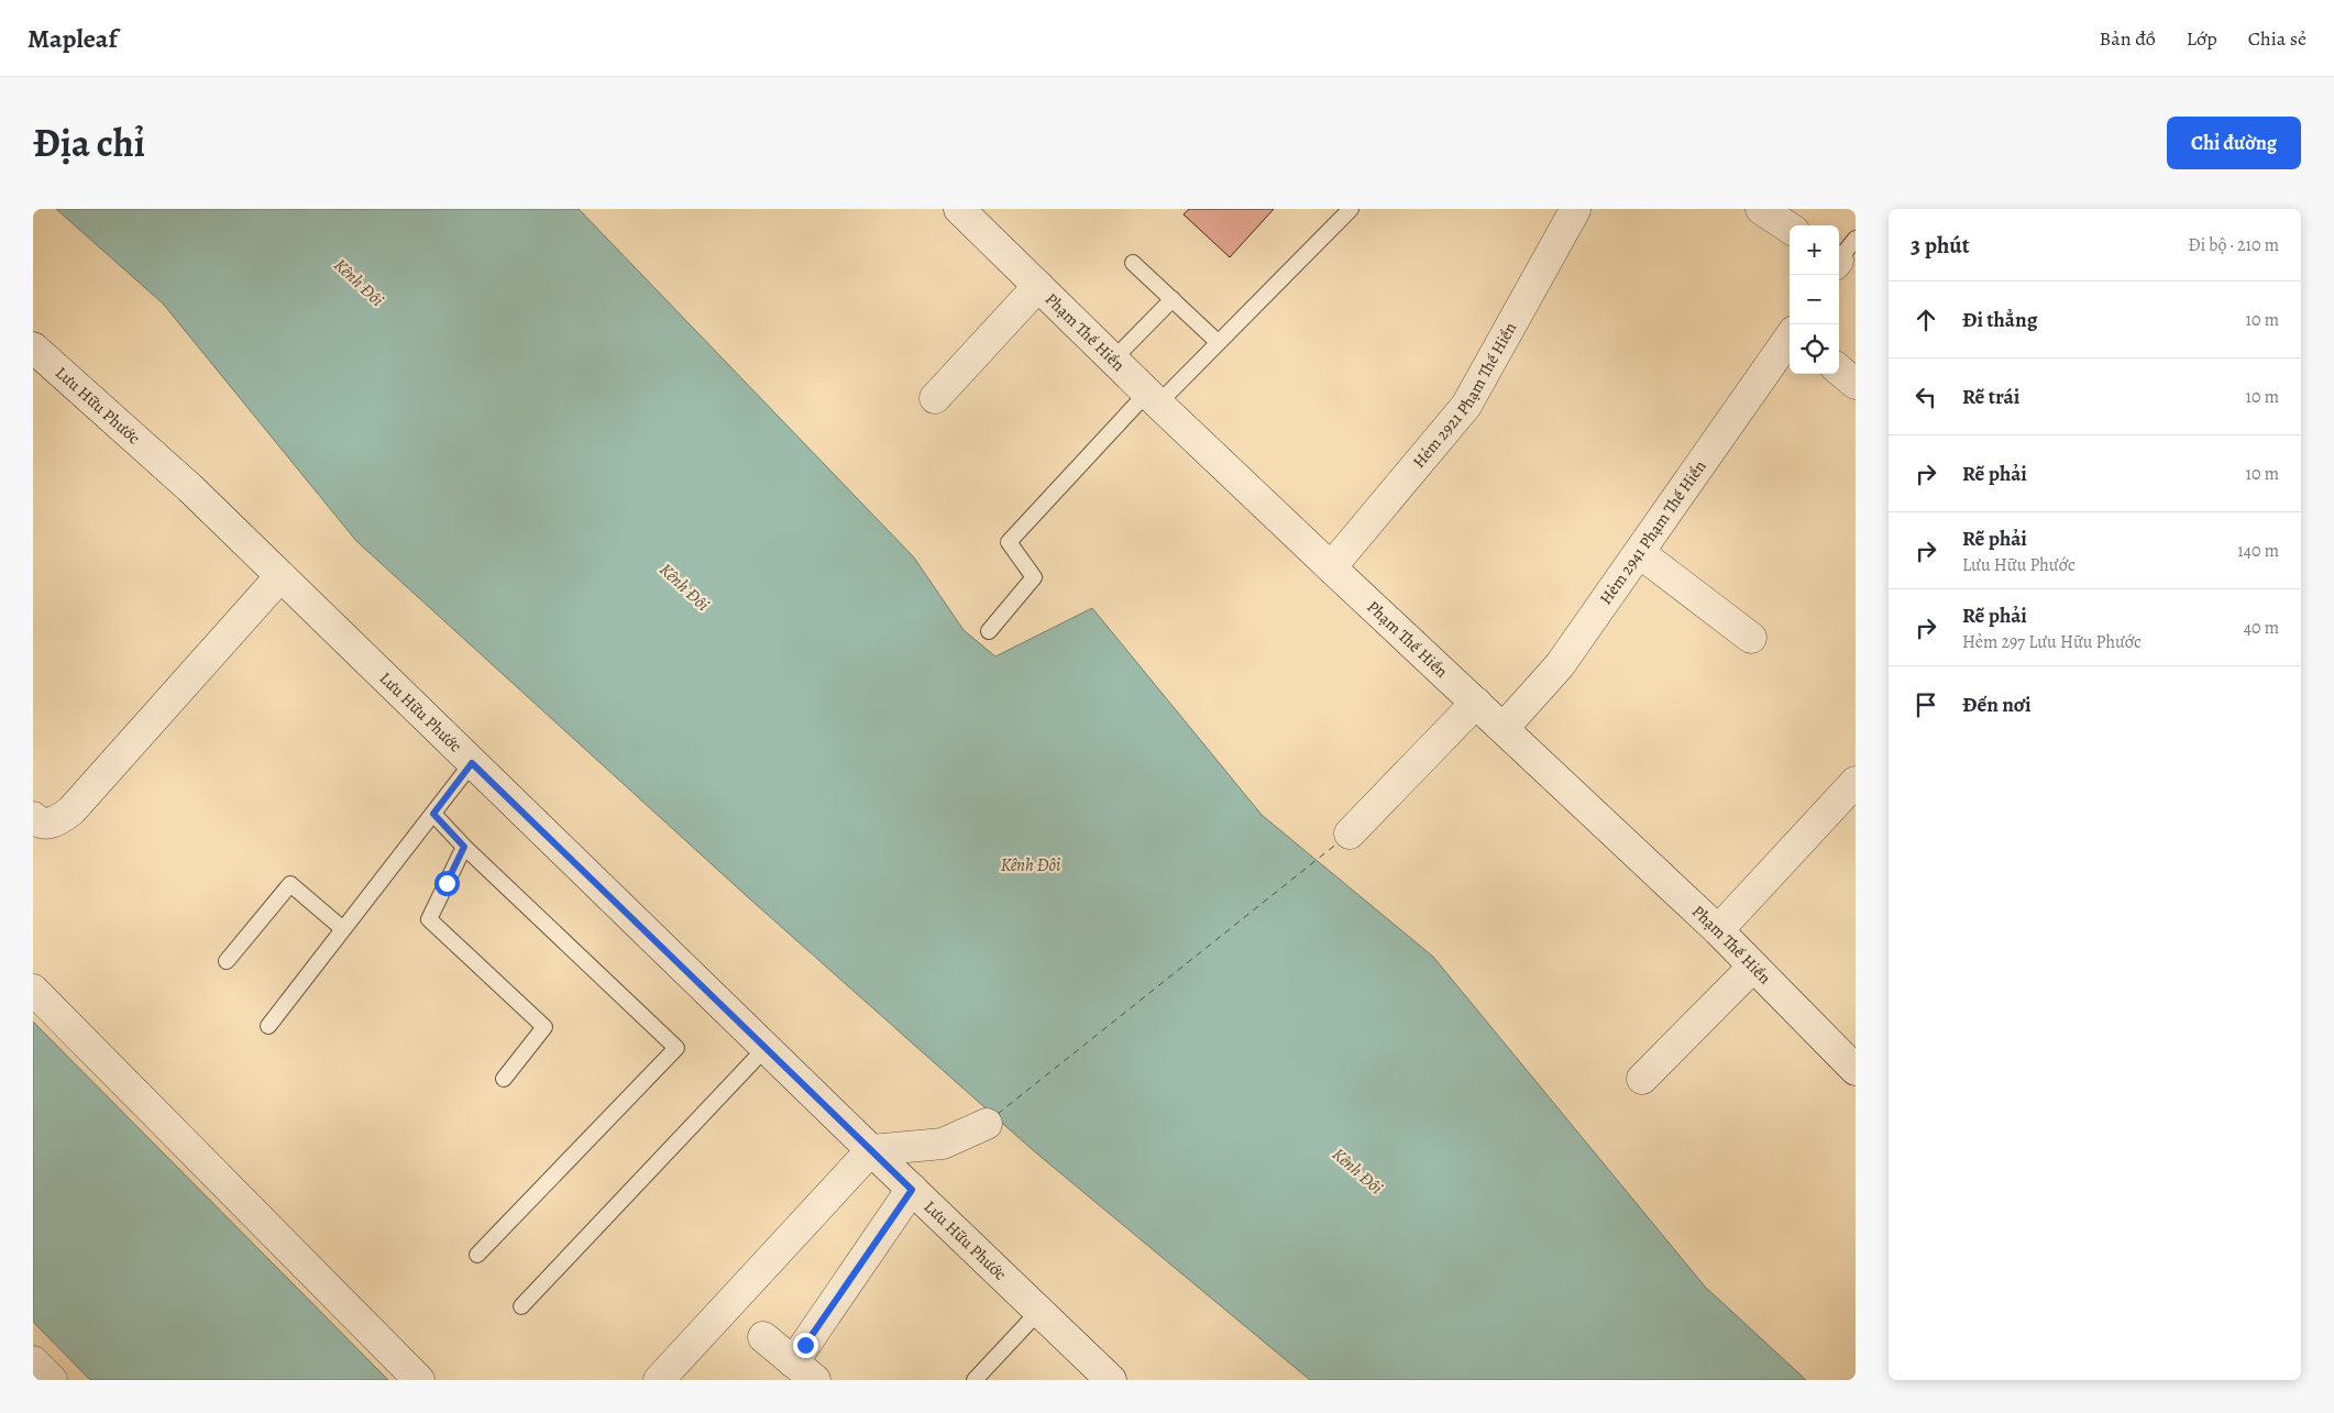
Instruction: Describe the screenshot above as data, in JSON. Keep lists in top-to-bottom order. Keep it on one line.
{"streets":{"street":["Phạm Thế Hiển","Hẻm 2921 Phạm Thế Hiển","Lưu Hữu Phước","Hẻm 2941 Phạm Thế Hiển"]},"crossings":[["Phạm Thế Hiển","Hẻm 2921 Phạm Thế Hiển"],["Phạm Thế Hiển","Hẻm 2941 Phạm Thế Hiển"]],"water":["Kênh Đôi"],"page":{"header":"Mapleaf","nav":["Bản đồ","Lớp","Chia sẻ"],"title":"Địa chỉ","buttons":"Chỉ đường","heading":["3 phút","Đi bộ · 210 m"],"map_buttons":["+","−"],"list":[["Đi thẳng","10 m"],["Rẽ trái","10 m"],["Rẽ phải","10 m"],["Rẽ phải","Lưu Hữu Phước","140 m"],["Rẽ phải","Hẻm 297 Lưu Hữu Phước","40 m"],"Đến nơi"]}}
